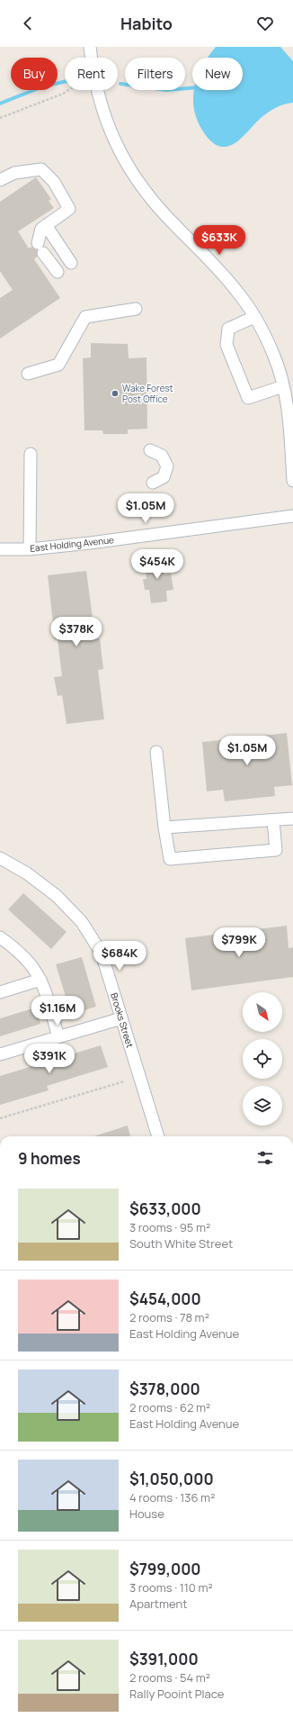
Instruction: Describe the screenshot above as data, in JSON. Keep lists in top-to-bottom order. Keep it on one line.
{"streets":{"street":["East Holding Avenue","Brooks Street"]},"places":["Wake Forest Post Office"],"north":"bottom right","page":{"header":"Habito","chip":["Buy","Rent","Filters","New"],"price":["$633K","$1.05M","$454K","$378K","$1.05M","$799K","$684K","$1.16M","$391K"],"heading":"9 homes","list":[{"name":"$633,000","note":"3 rooms · 95 m² · South White Street"},{"name":"$454,000","note":"2 rooms · 78 m² · East Holding Avenue"},{"name":"$378,000","note":"2 rooms · 62 m² · East Holding Avenue"},{"name":"$1,050,000","note":"4 rooms · 136 m² · House"},{"name":"$799,000","note":"3 rooms · 110 m² · Apartment"},{"name":"$391,000","note":"2 rooms · 54 m² · Rally Pooint Place"}]}}
